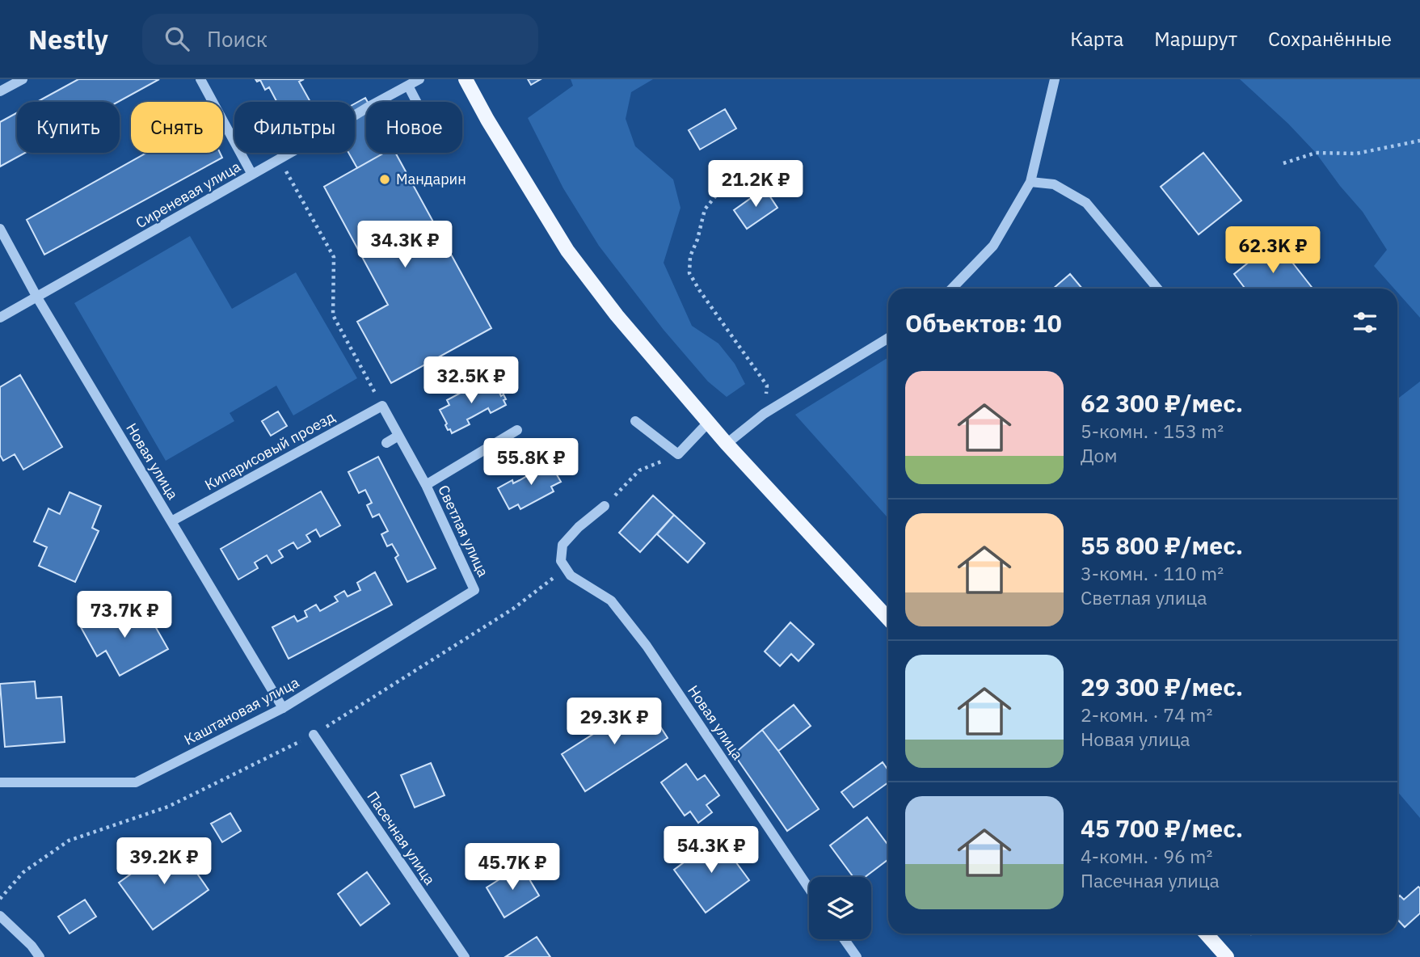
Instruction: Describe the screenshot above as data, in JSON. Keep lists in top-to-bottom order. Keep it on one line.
{"streets":{"street":["Сиреневая улица","Кипарисовый проезд","Новая улица","Светлая улица","Каштановая улица","Пасечная улица"]},"crossings":[["Сиреневая улица","Новая улица"],["Кипарисовый проезд","Новая улица"],["Кипарисовый проезд","Светлая улица"],["Новая улица","Каштановая улица"],["Светлая улица","Каштановая улица"]],"places":["Мандарин"],"page":{"header":"Nestly","search":"Поиск","nav":["Карта","Маршрут","Сохранённые"],"chip":["Купить","Снять","Фильтры","Новое"],"price":["21.2K ₽","34.3K ₽","62.3K ₽","32.5K ₽","55.8K ₽","73.7K ₽","29.3K ₽","54.3K ₽","39.2K ₽","45.7K ₽"],"heading":"Объектов: 10","list":[{"name":"62 300 ₽/мес.","note":"5-комн. · 153 m² · Дом"},{"name":"55 800 ₽/мес.","note":"3-комн. · 110 m² · Светлая улица"},{"name":"29 300 ₽/мес.","note":"2-комн. · 74 m² · Новая улица"},{"name":"45 700 ₽/мес.","note":"4-комн. · 96 m² · Пасечная улица"}]}}
